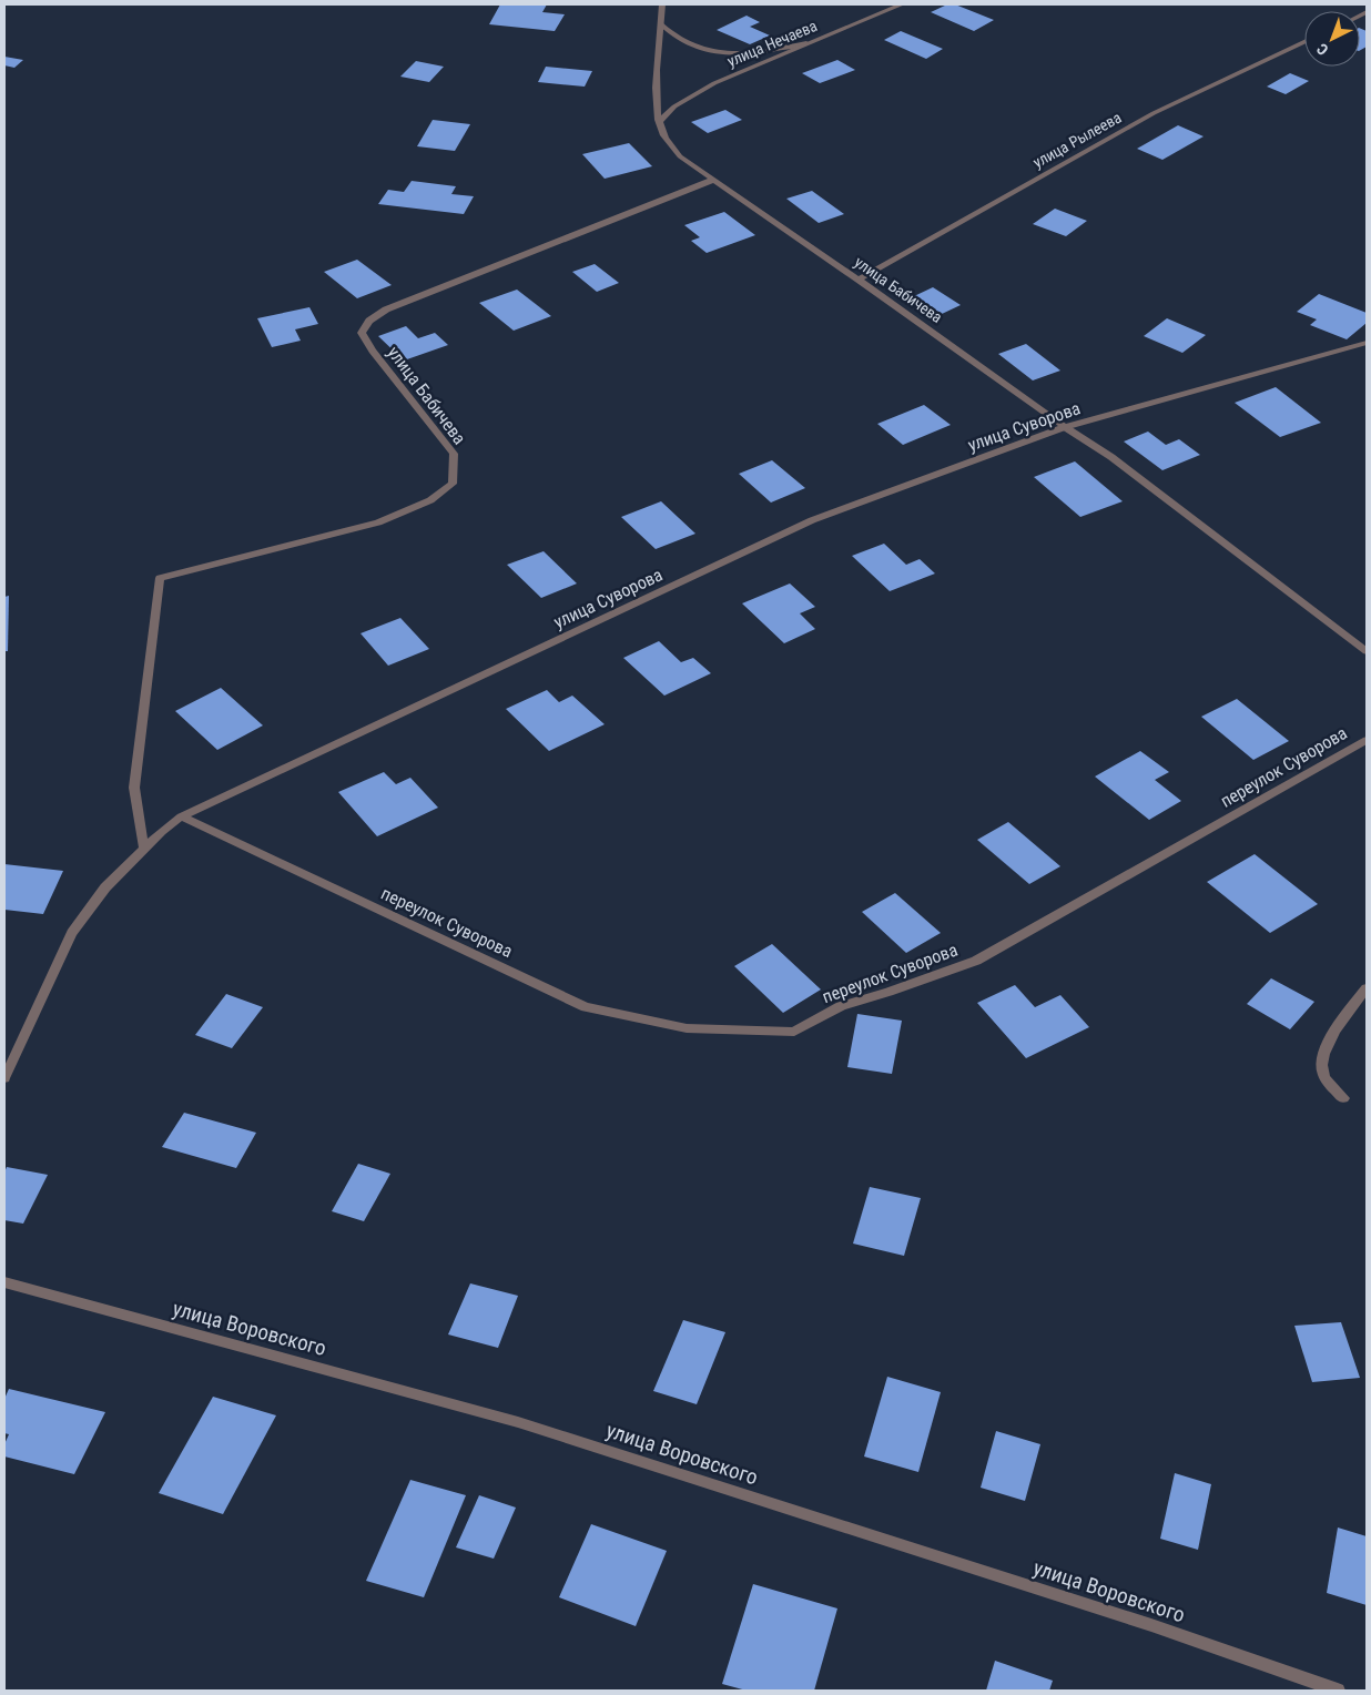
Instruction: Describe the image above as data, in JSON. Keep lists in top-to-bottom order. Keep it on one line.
{"streets":{"street":["улица Нечаева","улица Рылеева","улица Бабичева","улица Суворова","переулок Суворова","улица Воровского"]},"crossings":[["улица Нечаева","улица Бабичева"],["улица Рылеева","улица Бабичева"],["улица Бабичева","улица Суворова"],["улица Суворова","переулок Суворова"]],"north":"bottom left"}
